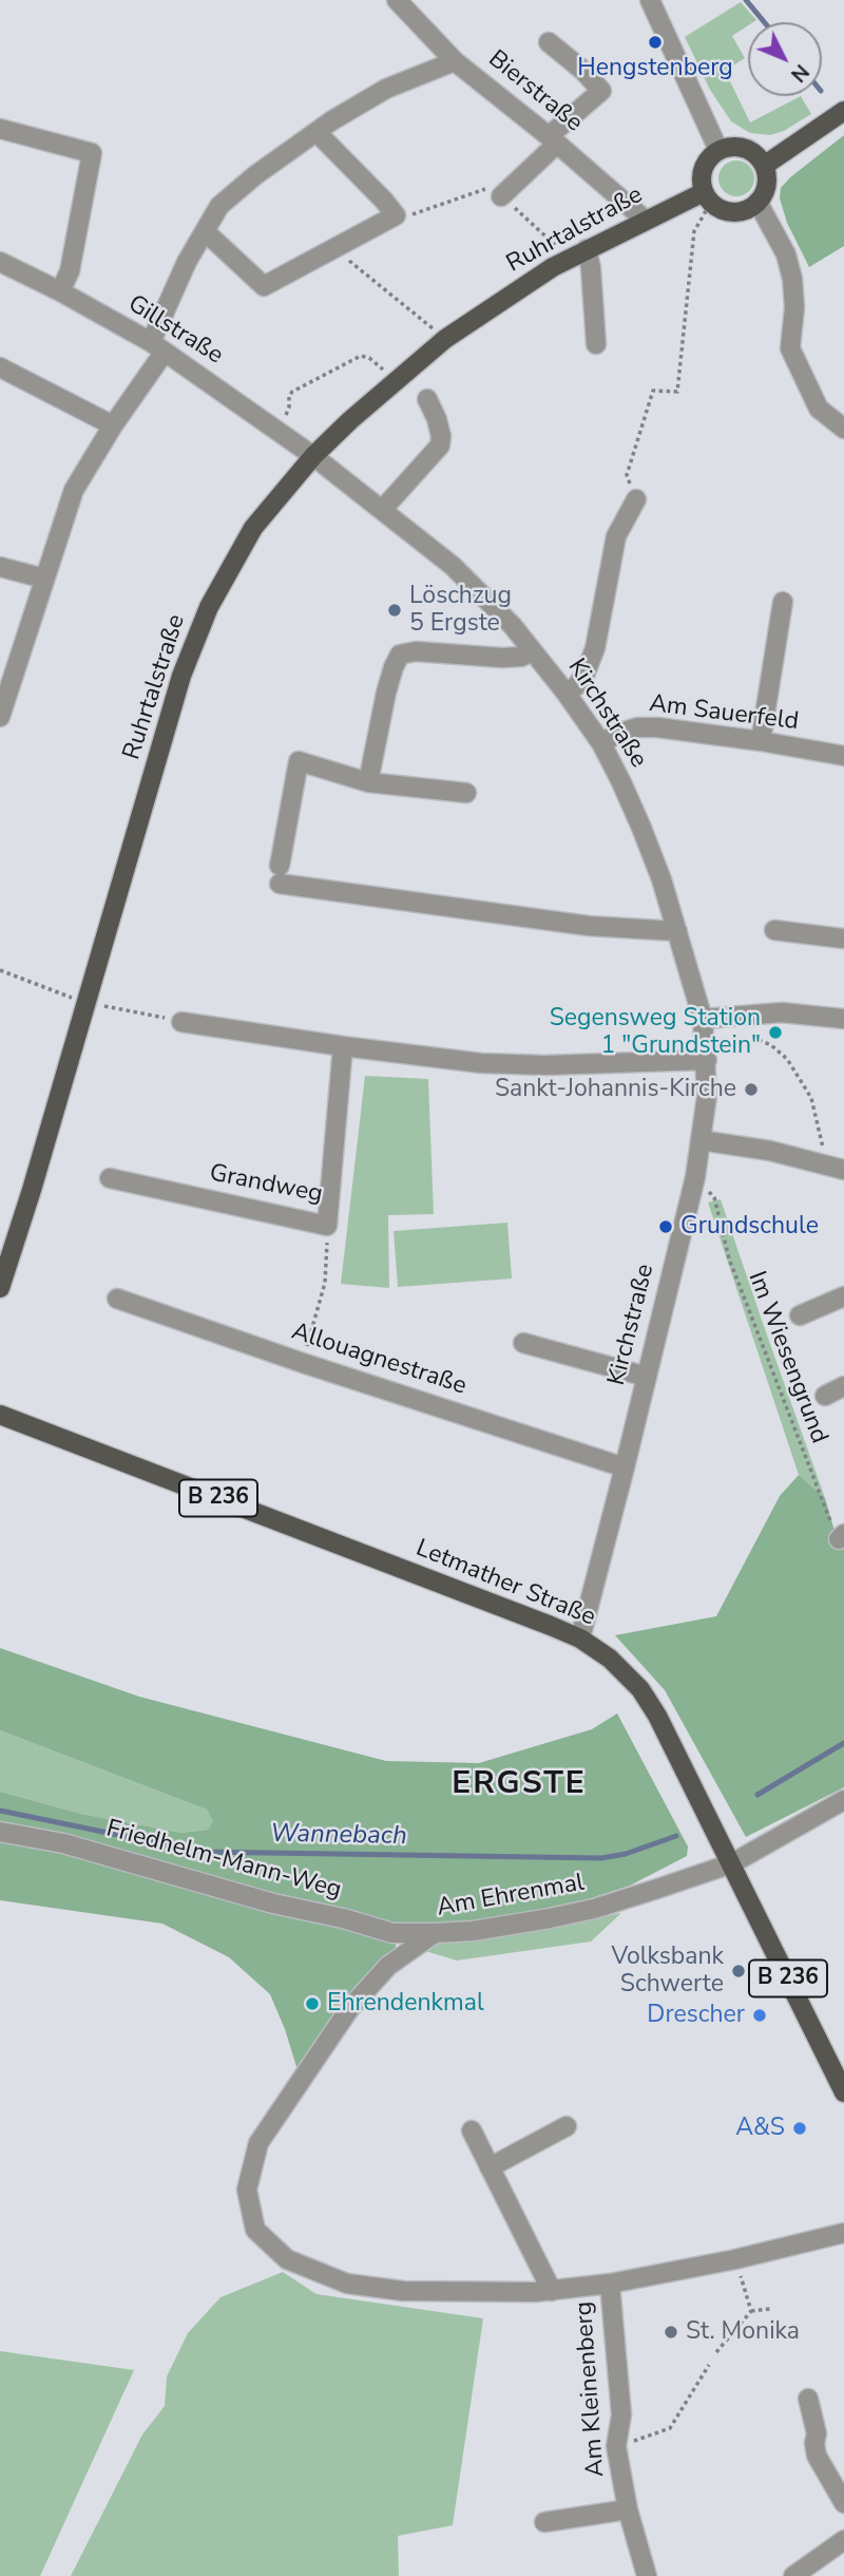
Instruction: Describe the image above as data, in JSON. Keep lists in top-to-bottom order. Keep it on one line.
{"streets":{"main road":["Ruhrtalstraße","B 236","Letmather Straße"],"street":["Bierstraße","Gillstraße","Kirchstraße","Am Sauerfeld","Grandweg","Allouagnestraße","Friedhelm-Mann-Weg","Am Ehrenmal","Am Kleinenberg"],"path":["Im Wiesengrund"]},"crossings":[["Bierstraße","Ruhrtalstraße"],["Ruhrtalstraße","Gillstraße"],["Ruhrtalstraße","Kirchstraße"],["Gillstraße","Kirchstraße"],["Kirchstraße","Am Sauerfeld"],["Kirchstraße","Im Wiesengrund"],["Kirchstraße","Allouagnestraße"],["Kirchstraße","Letmather Straße"],["Letmather Straße","Am Ehrenmal"],["Friedhelm-Mann-Weg","Am Ehrenmal"],["Am Ehrenmal","Am Kleinenberg"]],"districts":["ERGSTE"],"water":["Wannebach"],"places":["Hengstenberg","Löschzug 5 Ergste","Segensweg Station 1 \"Grundstein\"","Sankt-Johannis-Kirche","Grundschule","Volksbank Schwerte","Ehrendenkmal","Drescher","A&S","St. Monika"],"north":"bottom right"}
